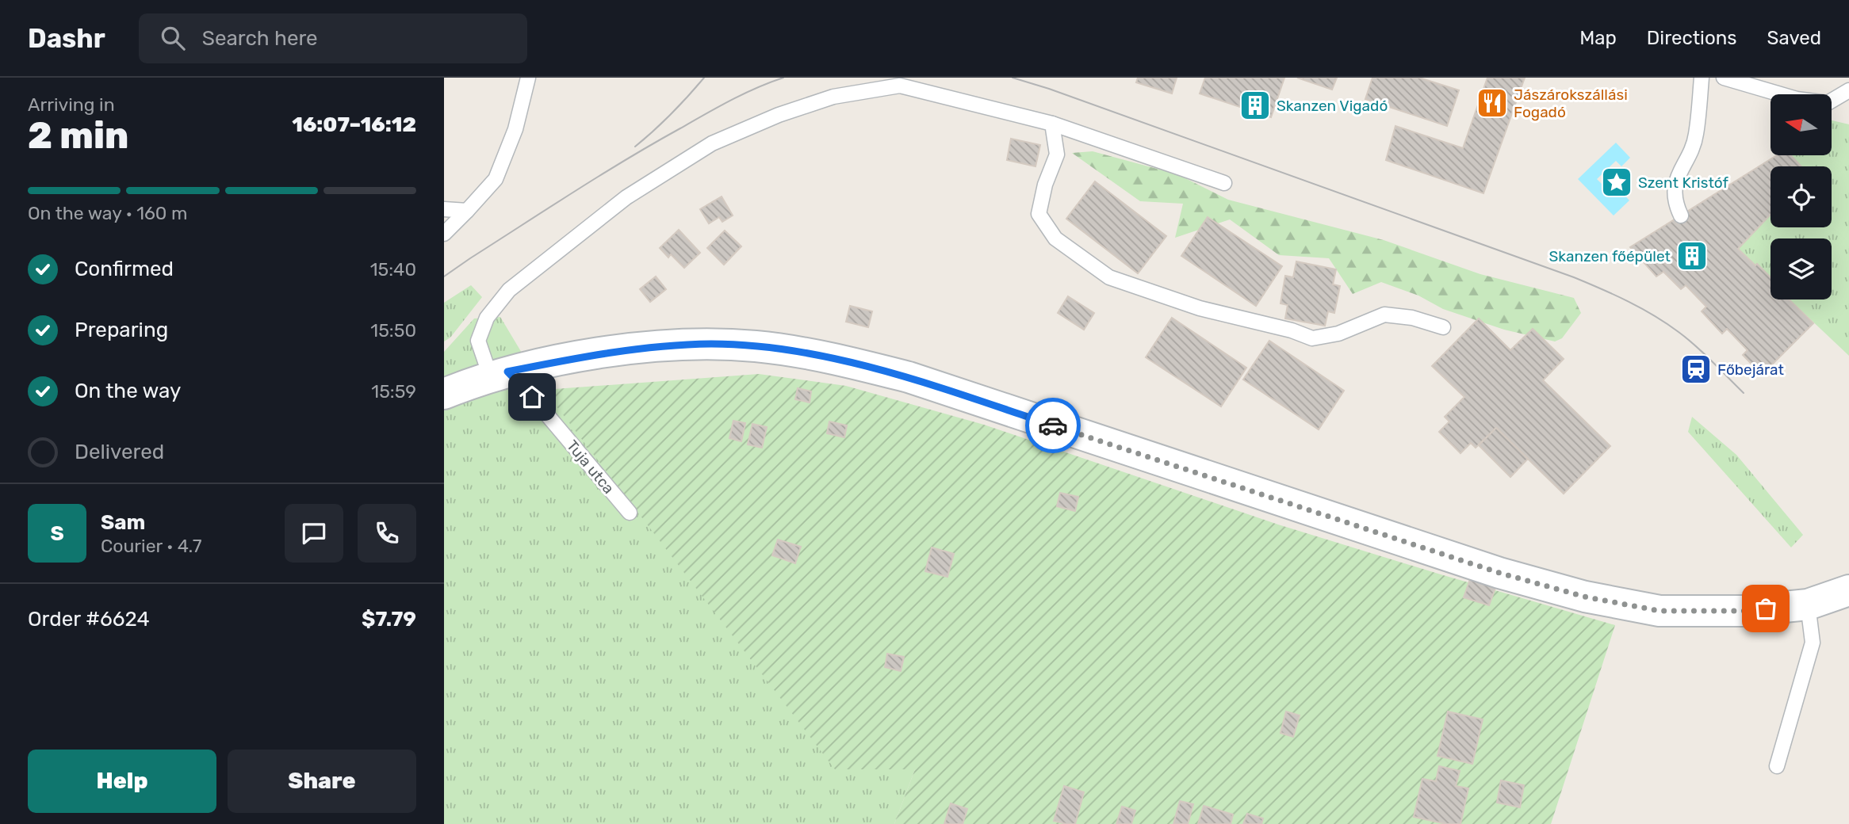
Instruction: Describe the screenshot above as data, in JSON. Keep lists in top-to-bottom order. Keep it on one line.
{"streets":{"lane":["Tuja utca"]},"places":{"restaurant":["Jászárokszállási Fogadó"],"building":["Skanzen Vigadó","Skanzen főépület"],"place":["Szent Kristóf"],"station":["Főbejárat"]},"north":"left","page":{"header":"Dashr","search":"Search here","nav":["Map","Directions","Saved"],"heading":["2 min","Arriving in","16:07–16:12"],"panel":["Sam","Courier · 4.7","Order #6624","$7.79"],"bar":"On the way · 160 m","list":[["Confirmed","15:40"],["Preparing","15:50"],["On the way","15:59"],"Delivered"],"round":"S","buttons":["Help","Share"]}}
